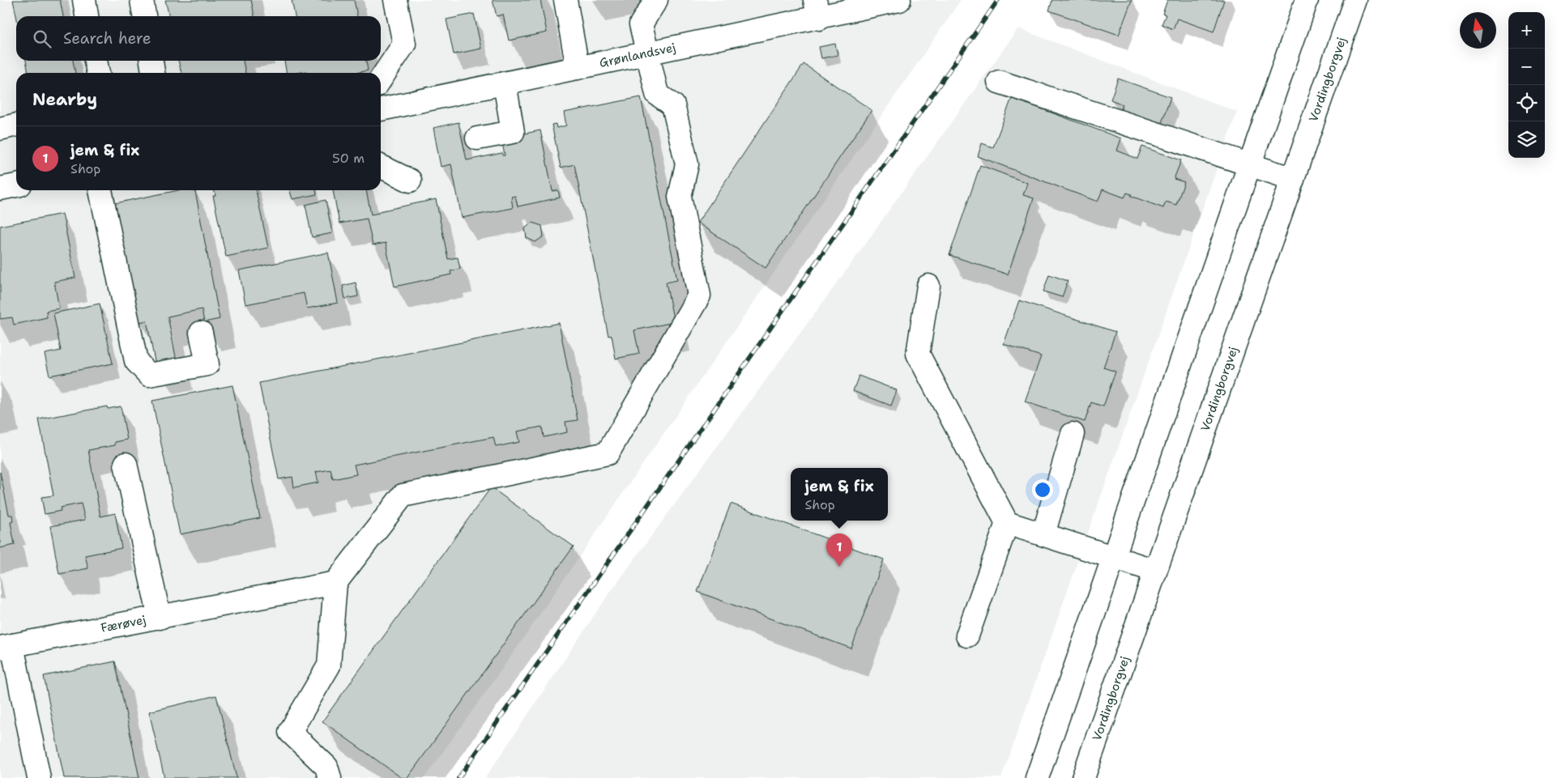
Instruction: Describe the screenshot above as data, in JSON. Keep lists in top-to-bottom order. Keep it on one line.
{"streets":{"main road":["Grønlandsvej","Vordingborgvej","Færøvej"]},"north":"top","page":{"map_buttons":["+","−"],"search":"Search here","heading":"Nearby","list":[{"mark":"1","name":"jem & fix","note":"Shop","value":"50 m"}],"popup":["jem & fix","Shop"],"pins":"1"}}
